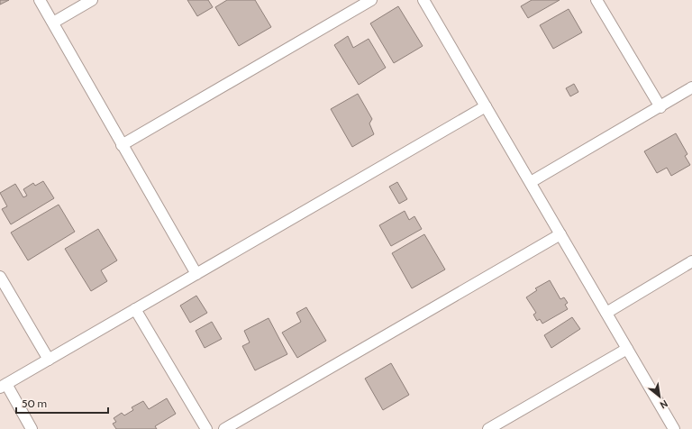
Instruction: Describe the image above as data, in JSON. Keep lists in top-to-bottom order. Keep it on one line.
{"scale_bar":"50 m","north":"bottom right"}
